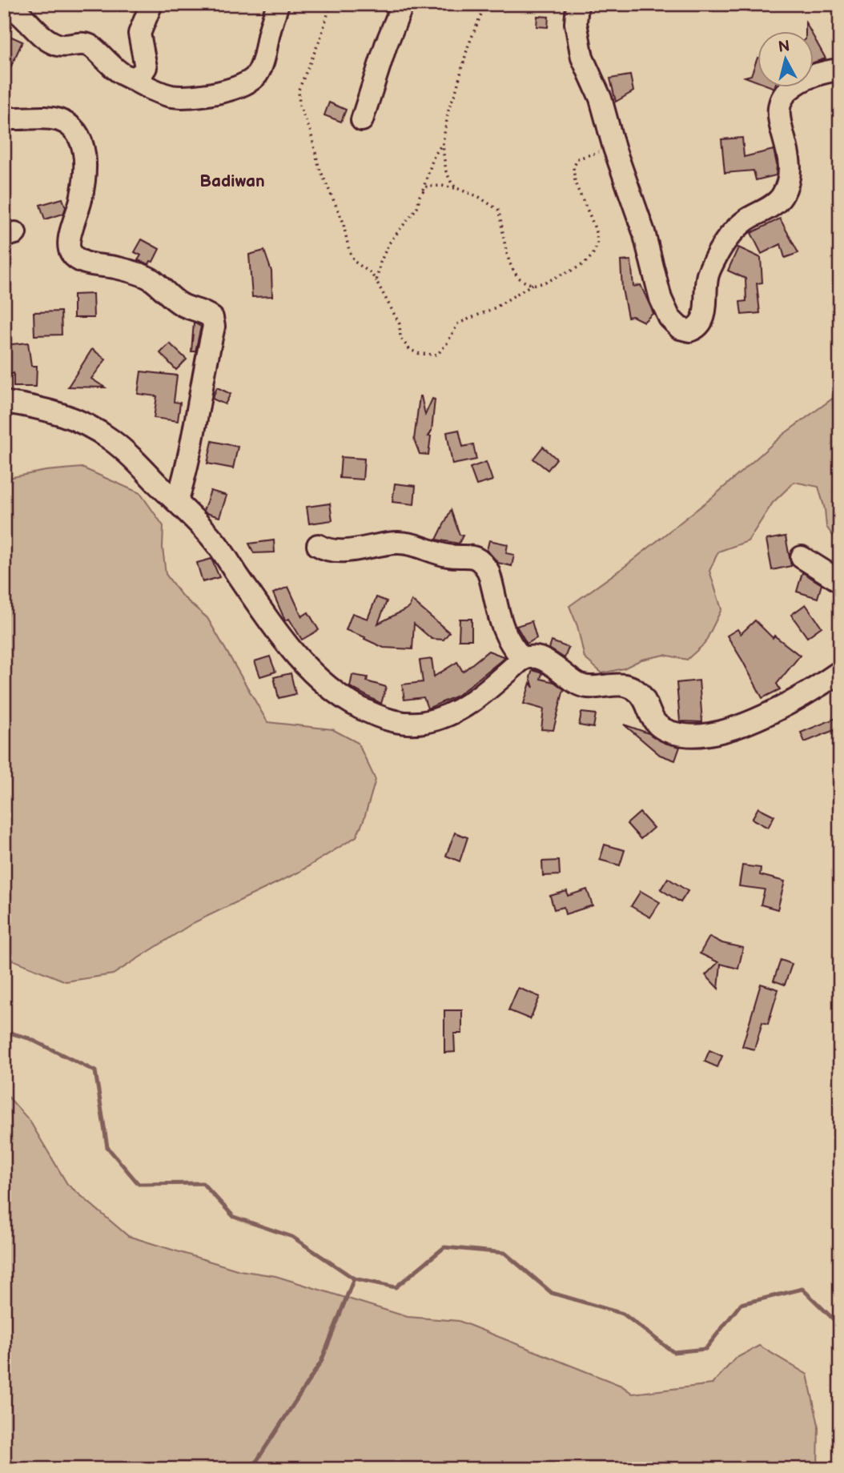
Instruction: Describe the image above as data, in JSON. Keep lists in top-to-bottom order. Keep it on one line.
{"districts":["Badiwan"],"north":"top"}
